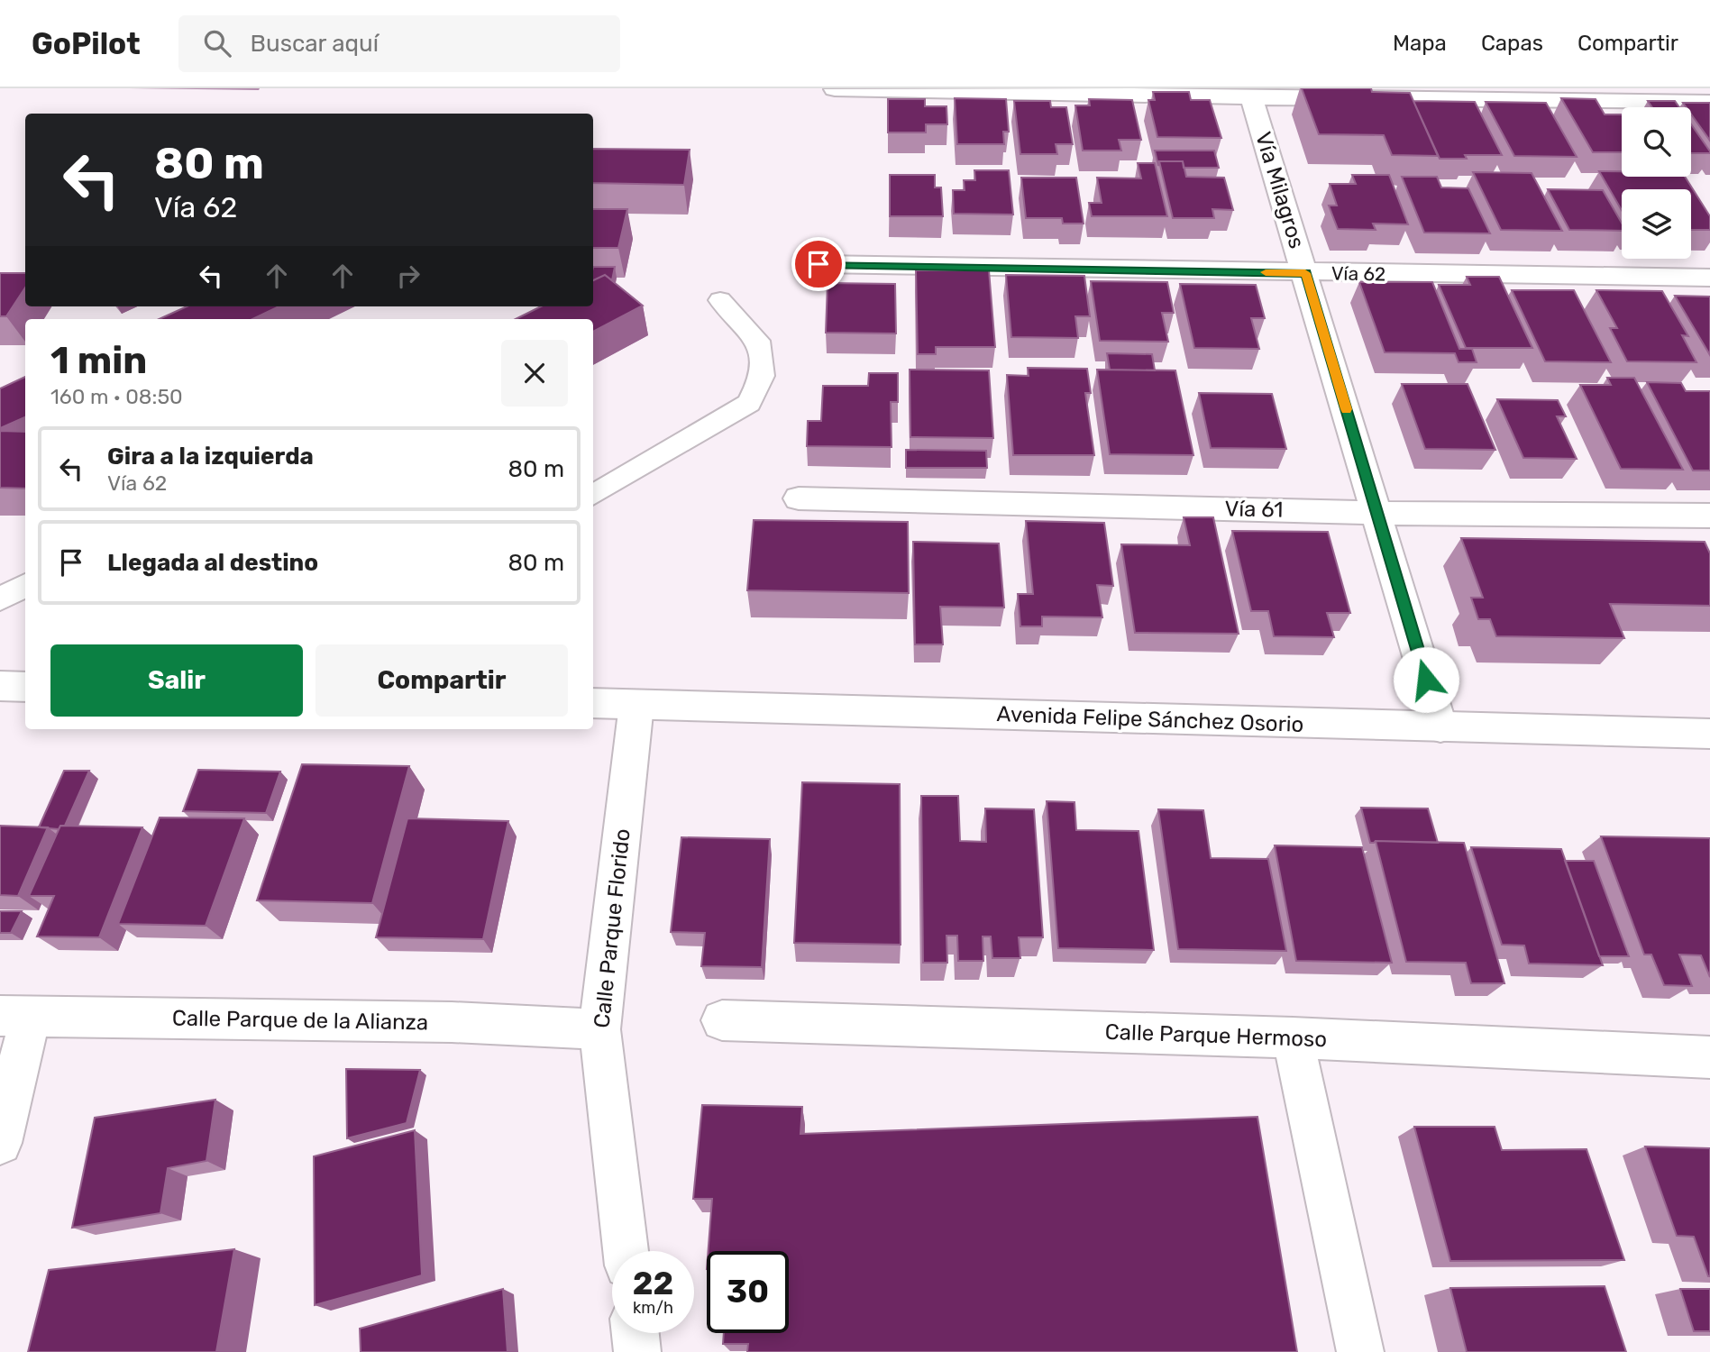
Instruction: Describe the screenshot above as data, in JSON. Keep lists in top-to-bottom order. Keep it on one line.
{"streets":{"street":["Vía Milagros","Vía 62","Vía 61","Avenida Felipe Sánchez Osorio","Calle Parque Florido","Calle Parque de la Alianza","Calle Parque Hermoso"]},"crossings":[["Vía Milagros","Vía 62"],["Vía Milagros","Vía 61"],["Vía Milagros","Avenida Felipe Sánchez Osorio"],["Avenida Felipe Sánchez Osorio","Calle Parque Florido"],["Calle Parque Florido","Calle Parque de la Alianza"]],"page":{"header":"GoPilot","search":"Buscar aquí","nav":["Mapa","Capas","Compartir"],"turn":["80 m","Vía 62"],"heading":["1 min","160 m · 08:50"],"list":[{"name":"Gira a la izquierda","note":"Vía 62","value":"80 m"},{"name":"Llegada al destino","value":"80 m"}],"buttons":["Salir","Compartir"],"speed":"22 km/h","limit":"30"}}
